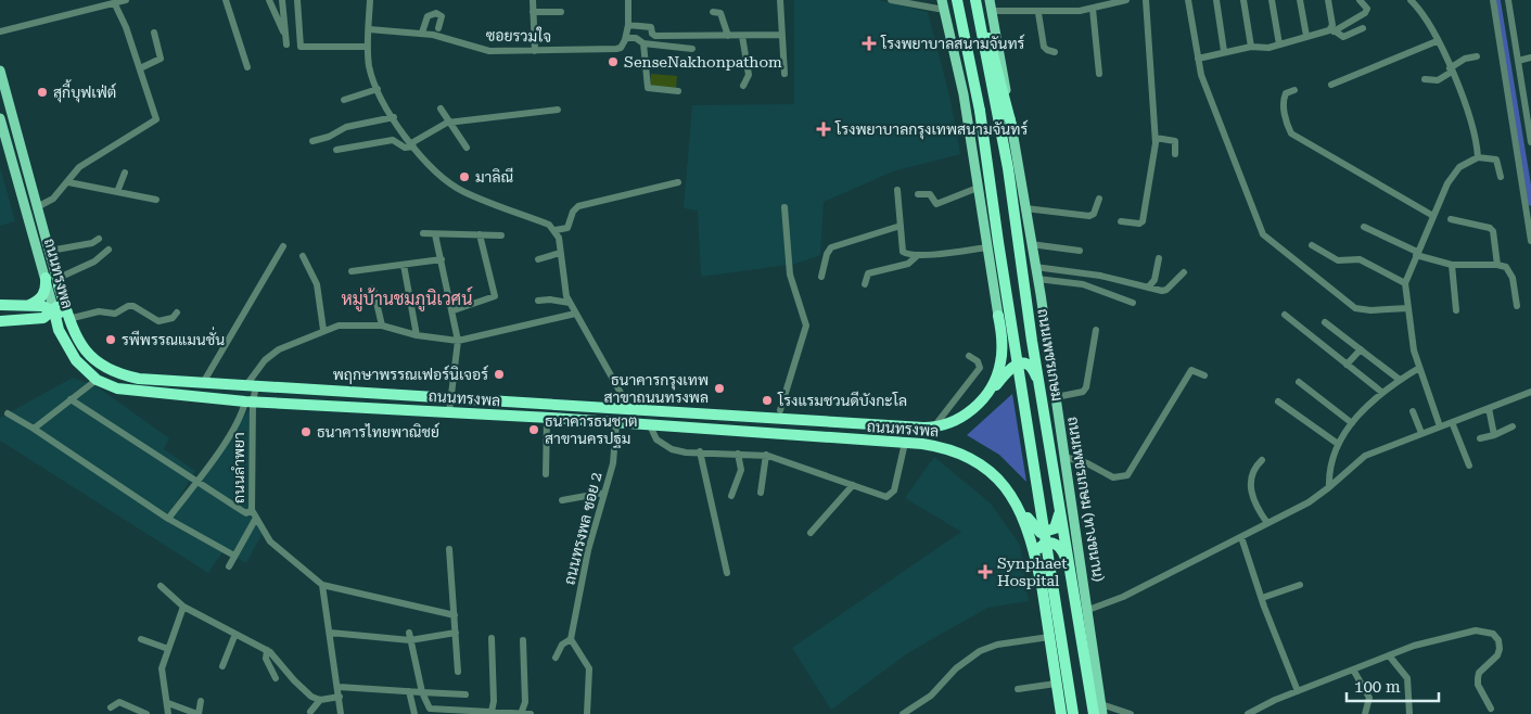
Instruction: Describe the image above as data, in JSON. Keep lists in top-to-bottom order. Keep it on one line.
{"streets":{"highway":["ถนนทรงพล","ถนนเพชรเกษม"],"main road":["ถนนเพชรเกษม (ทางขนาน)"],"street":["ซอยรวมใจ","ถนนลำพยา","ถนนทรงพล ซอย 2"]},"crossings":[["ถนนทรงพล","ถนนลำพยา"],["ถนนทรงพล","ถนนทรงพล ซอย 2"]],"districts":["หมู่บ้านชมภูนิเวศน์"],"places":{"health":["โรงพยาบาลสนามจันทร์","โรงพยาบาลกรุงเทพสนามจันทร์","Synphaet Hospital"],"other":["SenseNakhonpathom","สุกี้บุฟเฟ่ต์","มาลิณี","รพีพรรณแมนชั่น","พฤกษาพรรณเฟอร์นิเจอร์","ธนาคารกรุงเทพ สาขาถนนทรงพล","โรงแรมชวนดีบังกะโล","ธนาคารธนชาต สาขานครปฐม","ธนาคารไทยพาณิชย์"]},"scale_bar":"100 m"}
